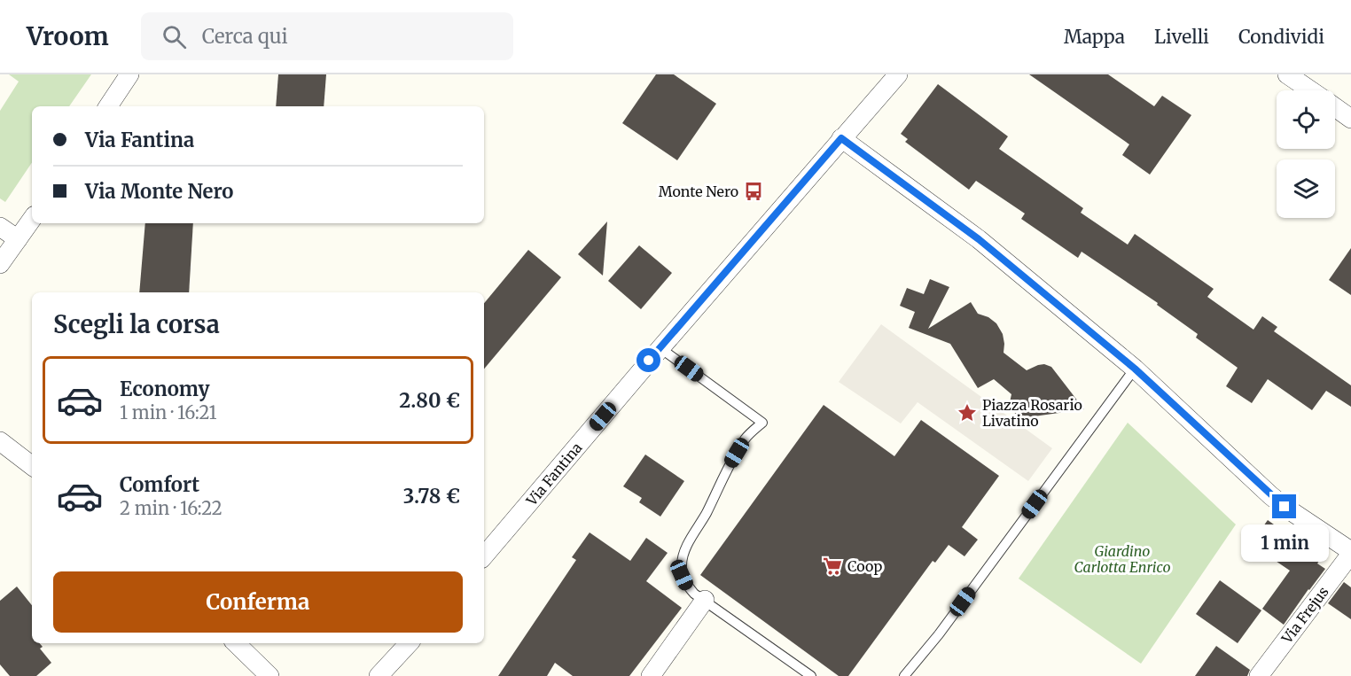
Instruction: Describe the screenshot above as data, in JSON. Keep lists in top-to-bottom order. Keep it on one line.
{"streets":{"street":["Via Fantina","Via Frejus"]},"parks":["Giardino Carlotta Enrico"],"places":{"bus stop":["Monte Nero"],"place":["Piazza Rosario Livatino"],"supermarket":["Coop"]},"page":{"header":"Vroom","search":"Cerca qui","nav":["Mappa","Livelli","Condividi"],"banner":["Via Fantina","Via Monte Nero"],"heading":"Scegli la corsa","list":[{"name":"Economy","note":"1 min · 16:21","value":"2.80 €"},{"name":"Comfort","note":"2 min · 16:22","value":"3.78 €"}],"bubble":"1 min","buttons":"Conferma"}}
